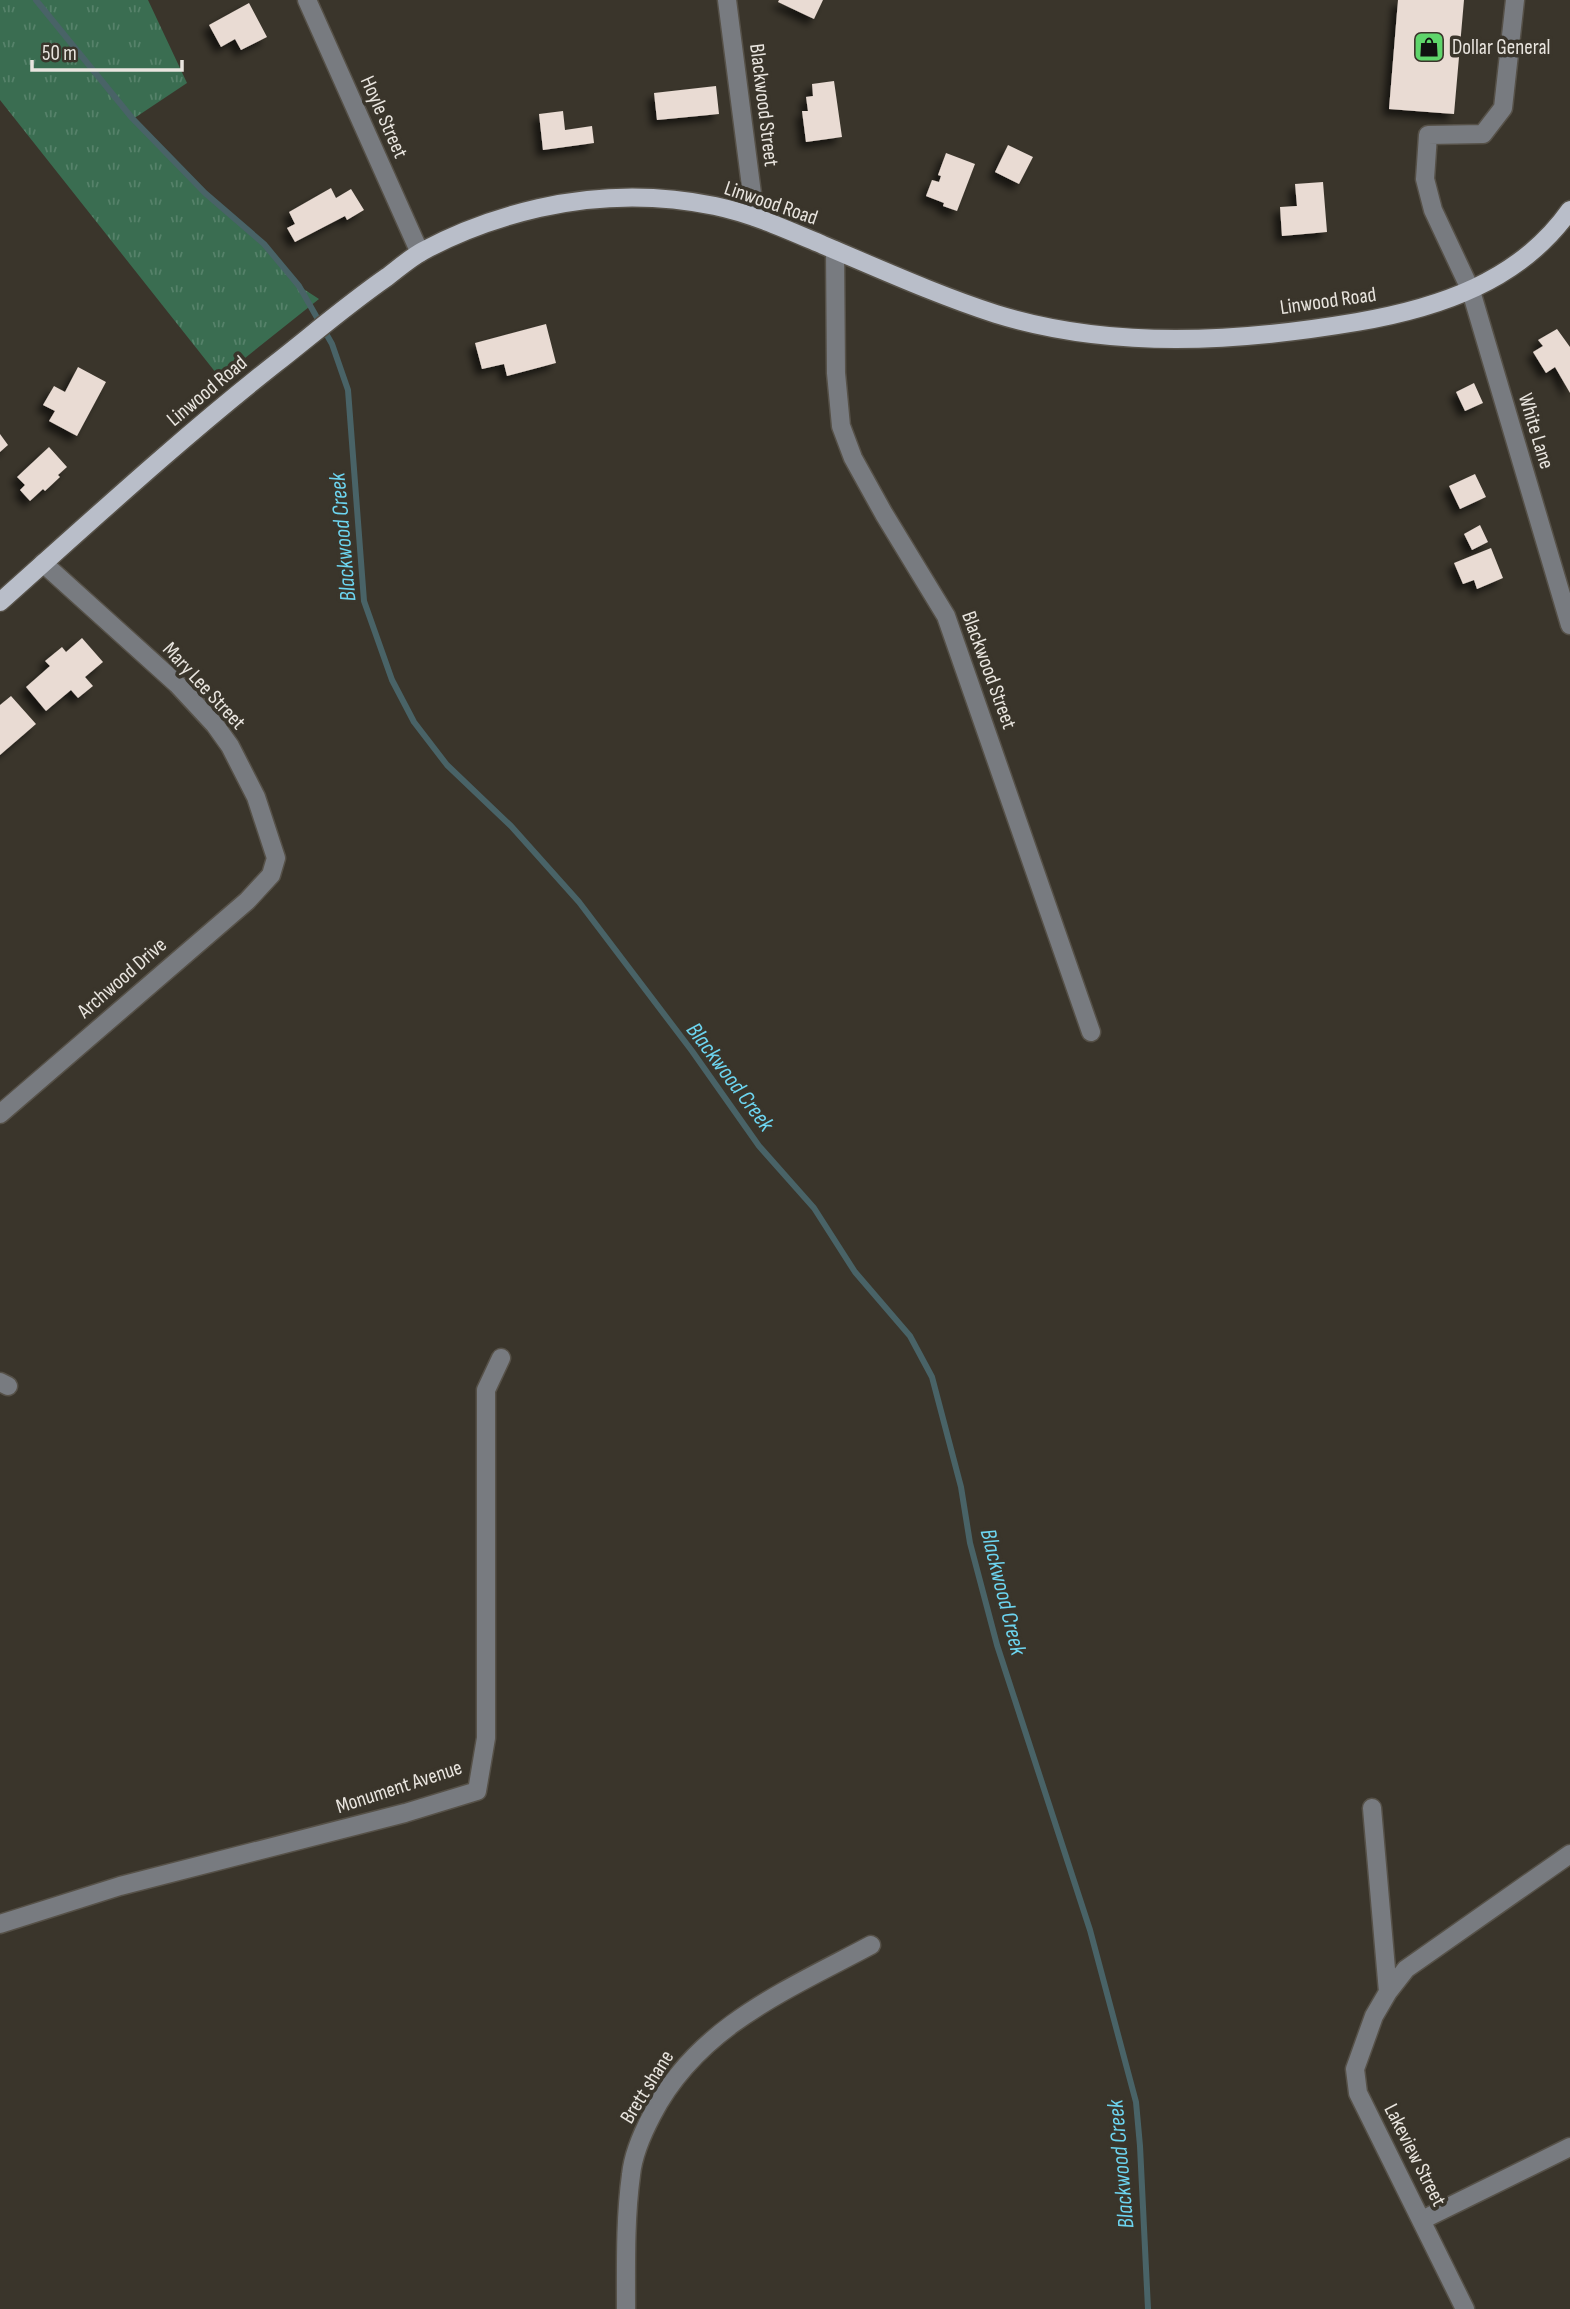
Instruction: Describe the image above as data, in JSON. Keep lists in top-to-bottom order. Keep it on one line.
{"streets":{"main road":["Linwood Road"],"street":["Blackwood Street","Hoyle Street","White Lane","Mary Lee Street","Archwood Drive","Monument Avenue","Brett shane","Lakeview Street"]},"crossings":[["Blackwood Street","Linwood Road"],["Hoyle Street","Linwood Road"],["Linwood Road","White Lane"],["Linwood Road","Mary Lee Street"],["Mary Lee Street","Archwood Drive"]],"water":["Blackwood Creek"],"places":{"shop":["Dollar General"]},"scale_bar":"50 m"}
